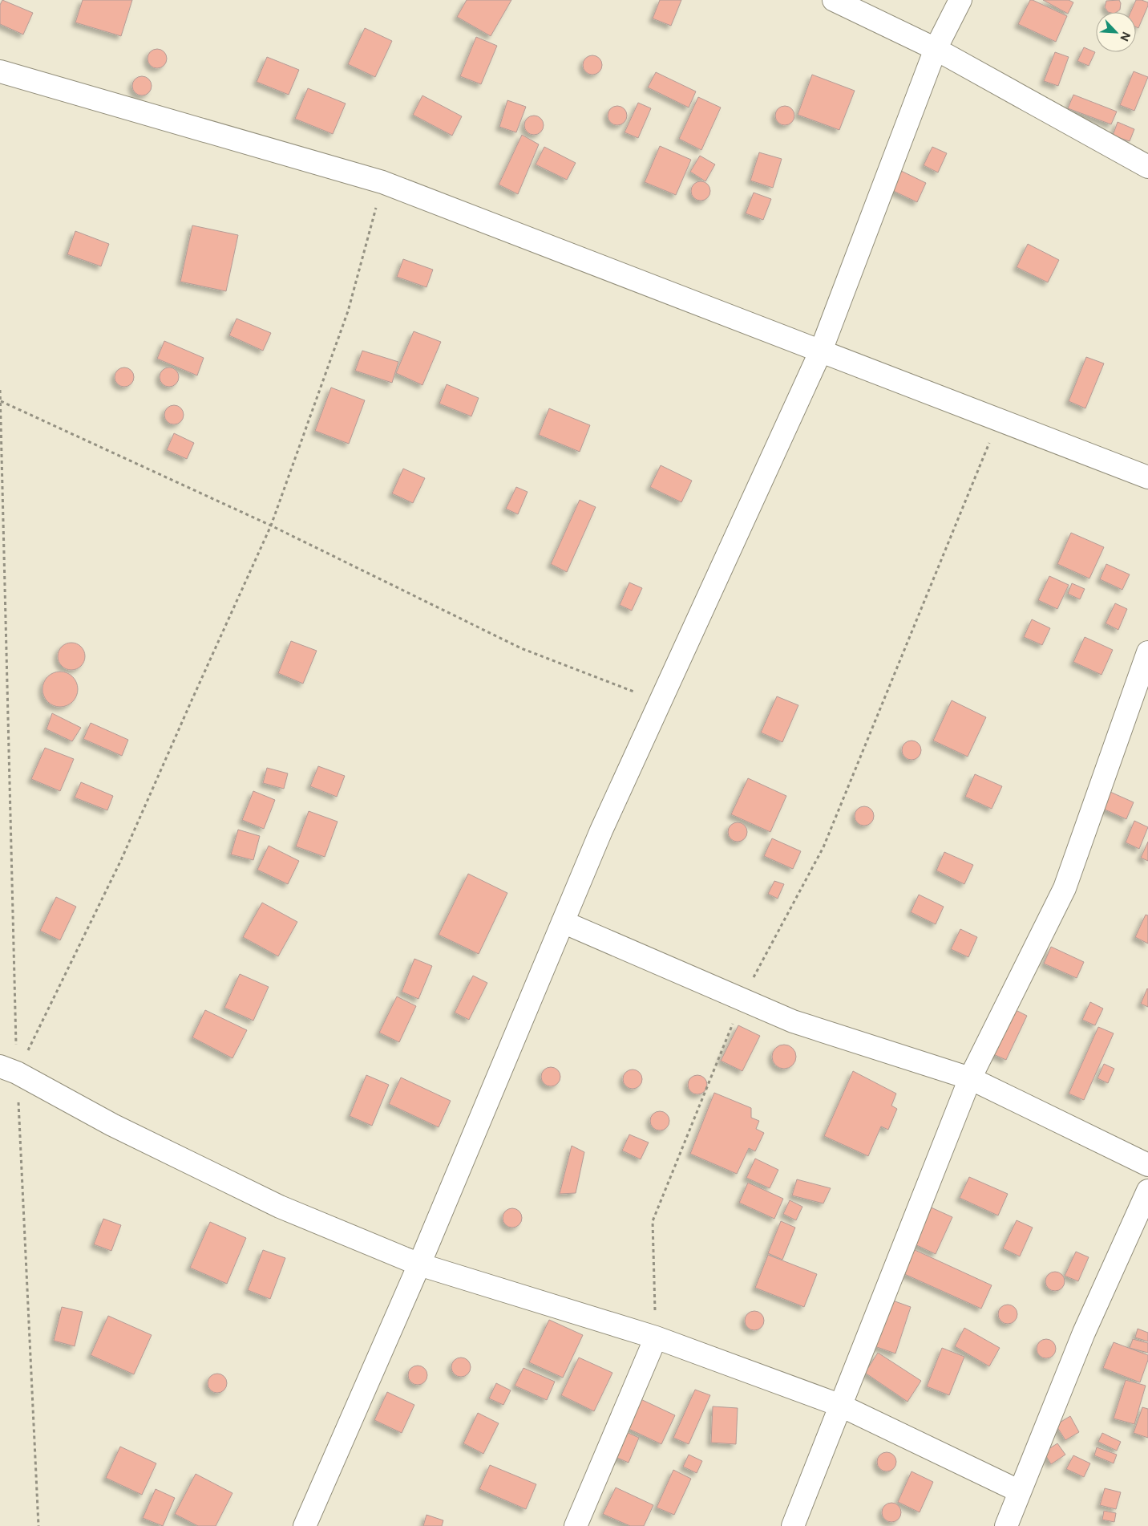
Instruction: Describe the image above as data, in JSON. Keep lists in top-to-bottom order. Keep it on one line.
{"north":"bottom right"}
